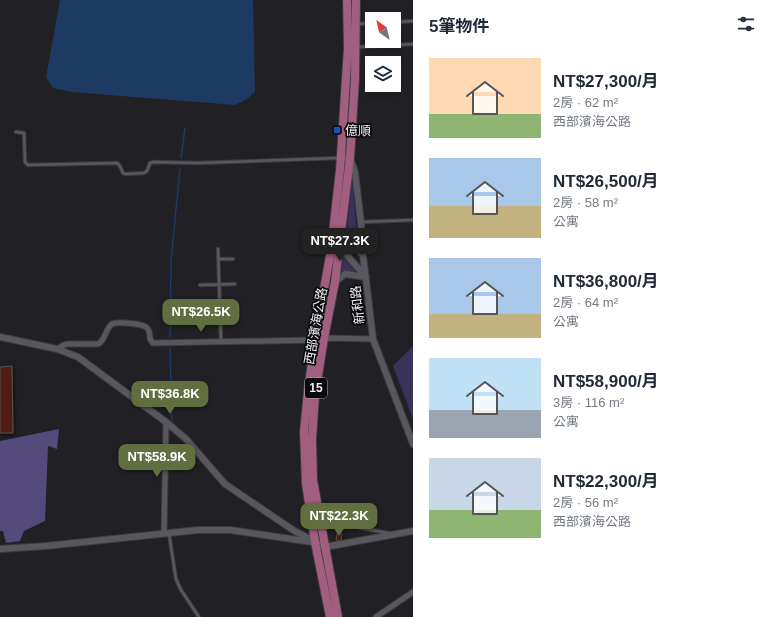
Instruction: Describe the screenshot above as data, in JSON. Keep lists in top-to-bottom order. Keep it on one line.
{"streets":{"main road":["新和路","西部濱海公路","15"]},"crossings":[["新和路","西部濱海公路"]],"places":{"transit":["億順"]},"north":"top left","page":{"heading":"5筆物件","list":[{"name":"NT$27,300/月","note":"2房 · 62 m² · 西部濱海公路"},{"name":"NT$26,500/月","note":"2房 · 58 m² · 公寓"},{"name":"NT$36,800/月","note":"2房 · 64 m² · 公寓"},{"name":"NT$58,900/月","note":"3房 · 116 m² · 公寓"},{"name":"NT$22,300/月","note":"2房 · 56 m² · 西部濱海公路"}],"price":["NT$27.3K","NT$26.5K","NT$36.8K","NT$58.9K","NT$22.3K"]}}
